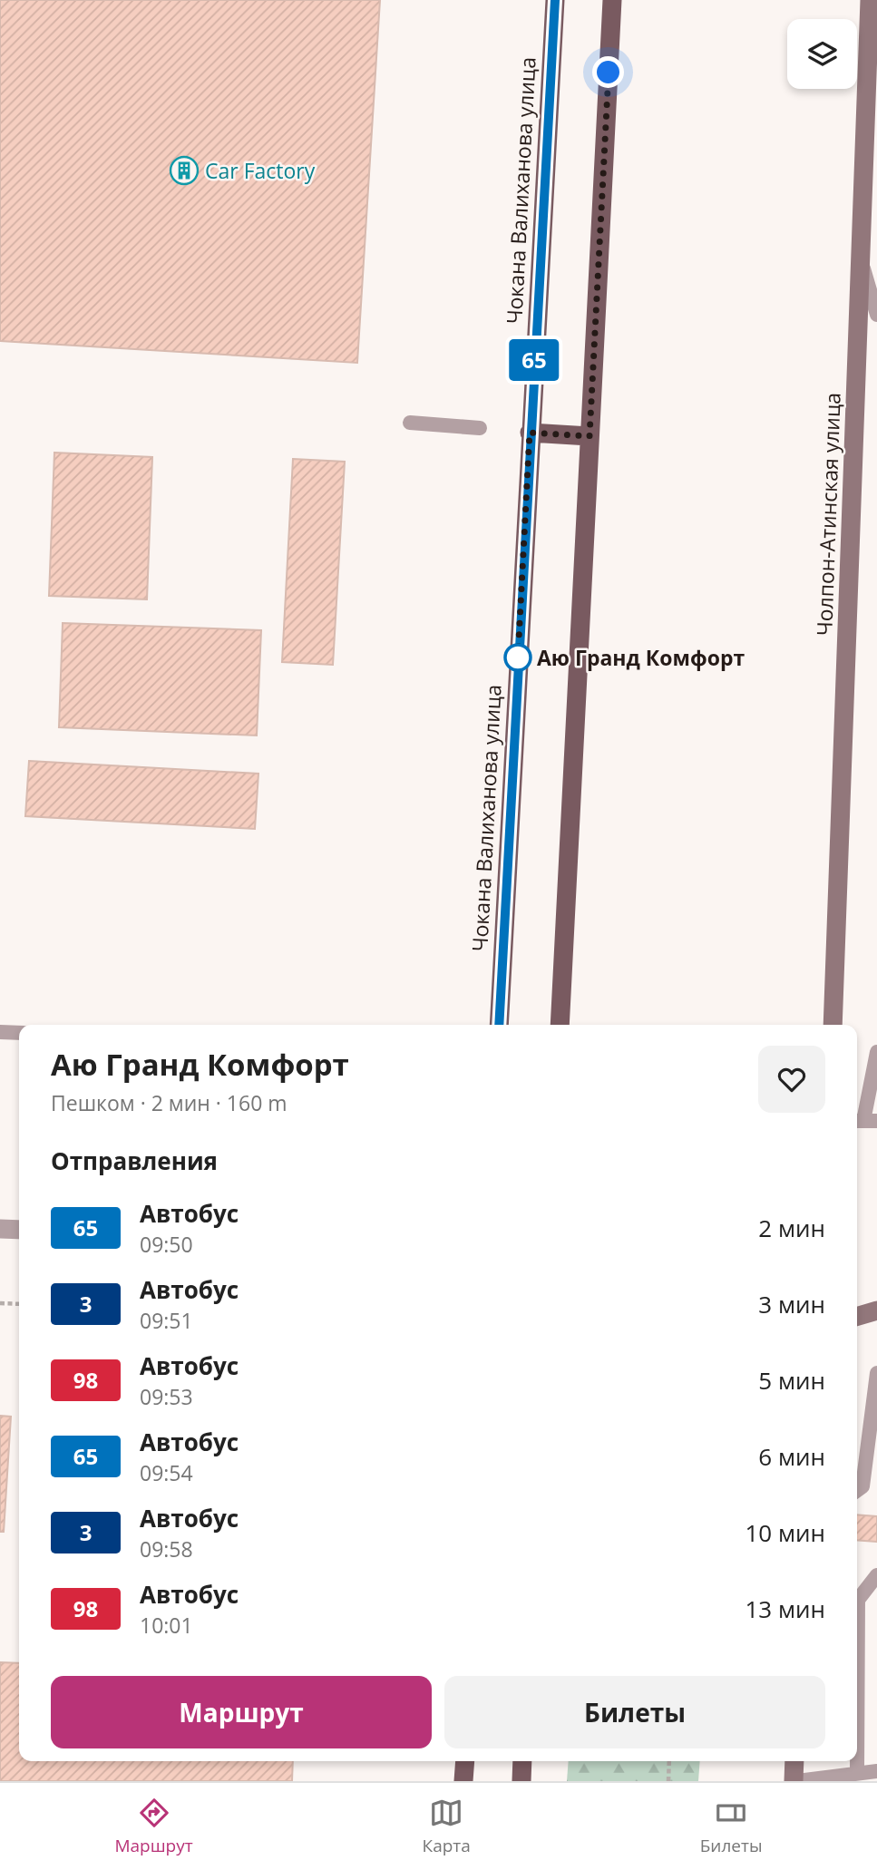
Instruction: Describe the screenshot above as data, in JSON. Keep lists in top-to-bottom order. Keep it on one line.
{"streets":{"main road":["Чокана Валиханова улица"],"street":["Чолпон-Атинская улица"]},"places":{"building":["Car Factory"],"other":["Аю Гранд Комфорт"]},"lines":["bus line 65"],"page":{"on_map":"65","heading":[["Аю Гранд Комфорт","Пешком · 2 мин · 160 m"],"Отправления"],"list":[{"mark":"65","name":"Автобус","note":"09:50","value":"2 мин"},{"mark":"3","name":"Автобус","note":"09:51","value":"3 мин"},{"mark":"98","name":"Автобус","note":"09:53","value":"5 мин"},{"mark":"65","name":"Автобус","note":"09:54","value":"6 мин"},{"mark":"3","name":"Автобус","note":"09:58","value":"10 мин"},{"mark":"98","name":"Автобус","note":"10:01","value":"13 мин"}],"buttons":["Маршрут","Билеты"],"tabs":["Маршрут","Карта","Билеты"]}}
